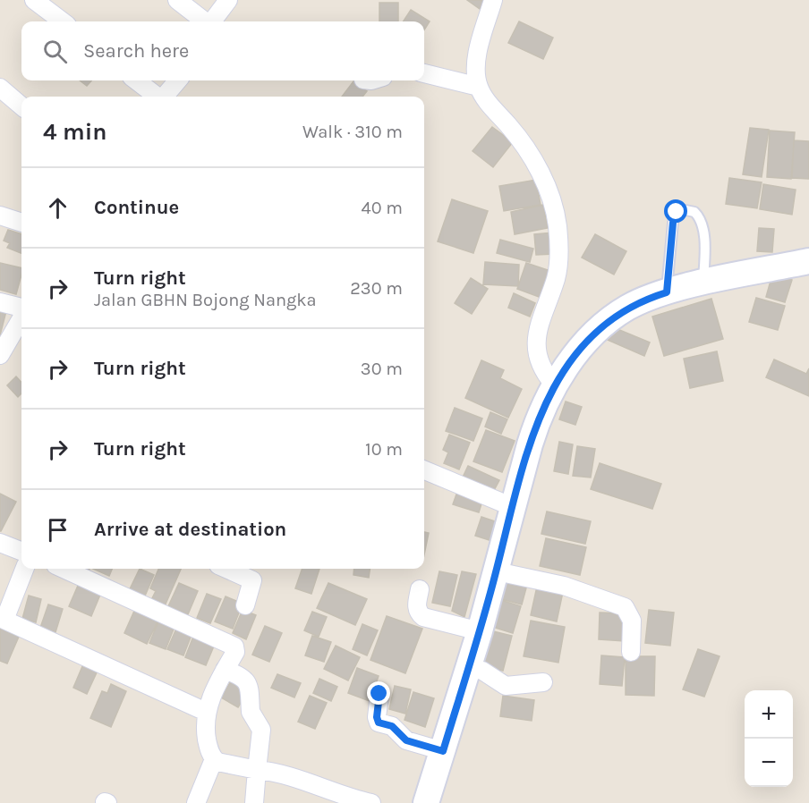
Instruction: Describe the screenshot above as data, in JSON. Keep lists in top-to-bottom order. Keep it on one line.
{"page":{"search":"Search here","heading":["4 min","Walk · 310 m"],"list":[["Continue","40 m"],["Turn right","Jalan GBHN Bojong Nangka","230 m"],["Turn right","30 m"],["Turn right","10 m"],"Arrive at destination"],"map_buttons":["+","−"]}}
